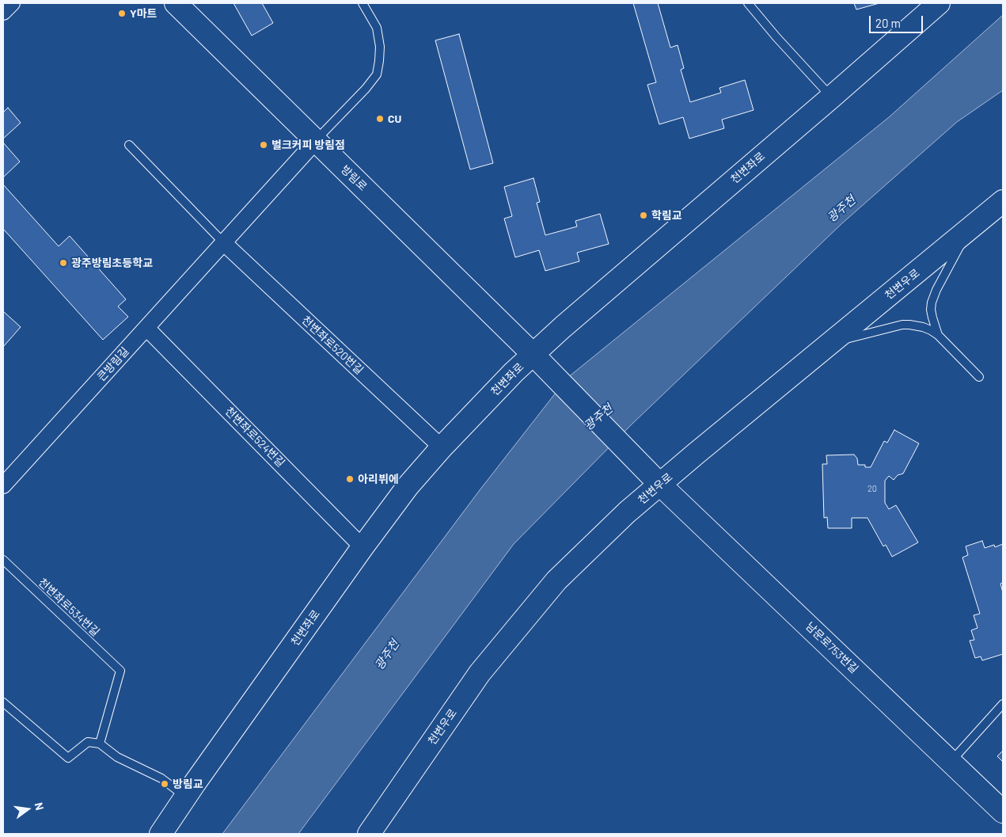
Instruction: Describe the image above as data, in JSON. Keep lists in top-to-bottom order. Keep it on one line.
{"streets":{"street":["천변좌로","방림로","천변우로","천변좌로520번길","큰방림길","천변좌로524번길","남문로753번길"],"lane":["천변좌로534번길"]},"crossings":[["천변좌로","방림로"],["천변좌로","천변좌로520번길"],["천변좌로","천변좌로524번길"],["방림로","천변우로"],["방림로","큰방림길"],["방림로","남문로753번길"],["천변우로","남문로753번길"],["천변좌로520번길","큰방림길"],["큰방림길","천변좌로524번길"]],"water":["광주천"],"places":["Y마트","CU","벌크커피 방림점","학림교","광주방림초등학교","아리뷔에","방림교"],"house_numbers":["20"],"scale_bar":"20 m","north":"right"}
